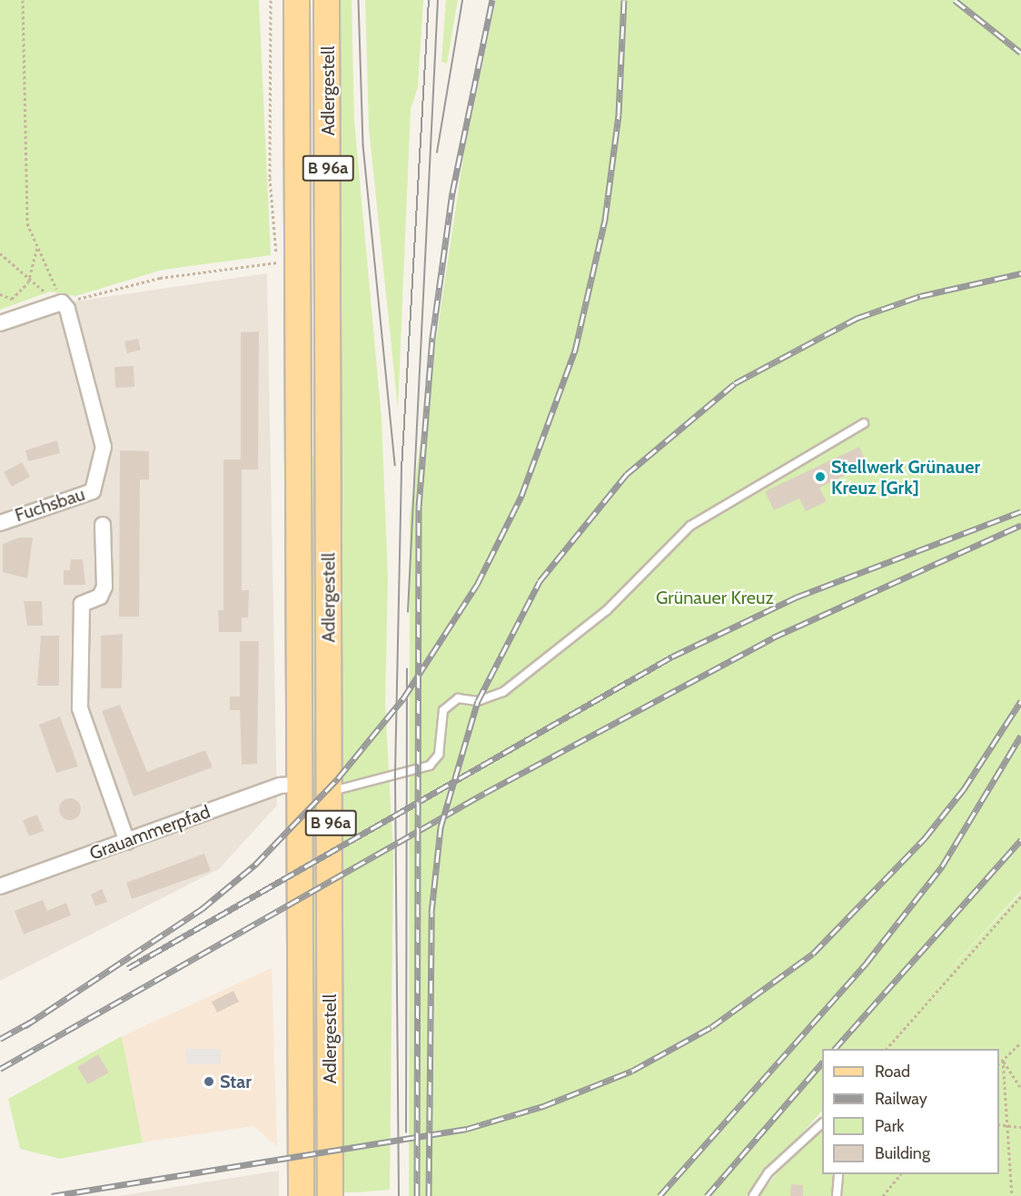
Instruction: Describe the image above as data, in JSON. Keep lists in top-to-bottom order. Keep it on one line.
{"streets":{"main road":["Adlergestell","B 96a"],"street":["Fuchsbau","Grauammerpfad"]},"crossings":[["Adlergestell","Grauammerpfad"]],"parks":["Grünauer Kreuz"],"places":["Stellwerk Grünauer Kreuz [Grk]","Star"],"legend":["Road","Railway","Park","Building"]}
